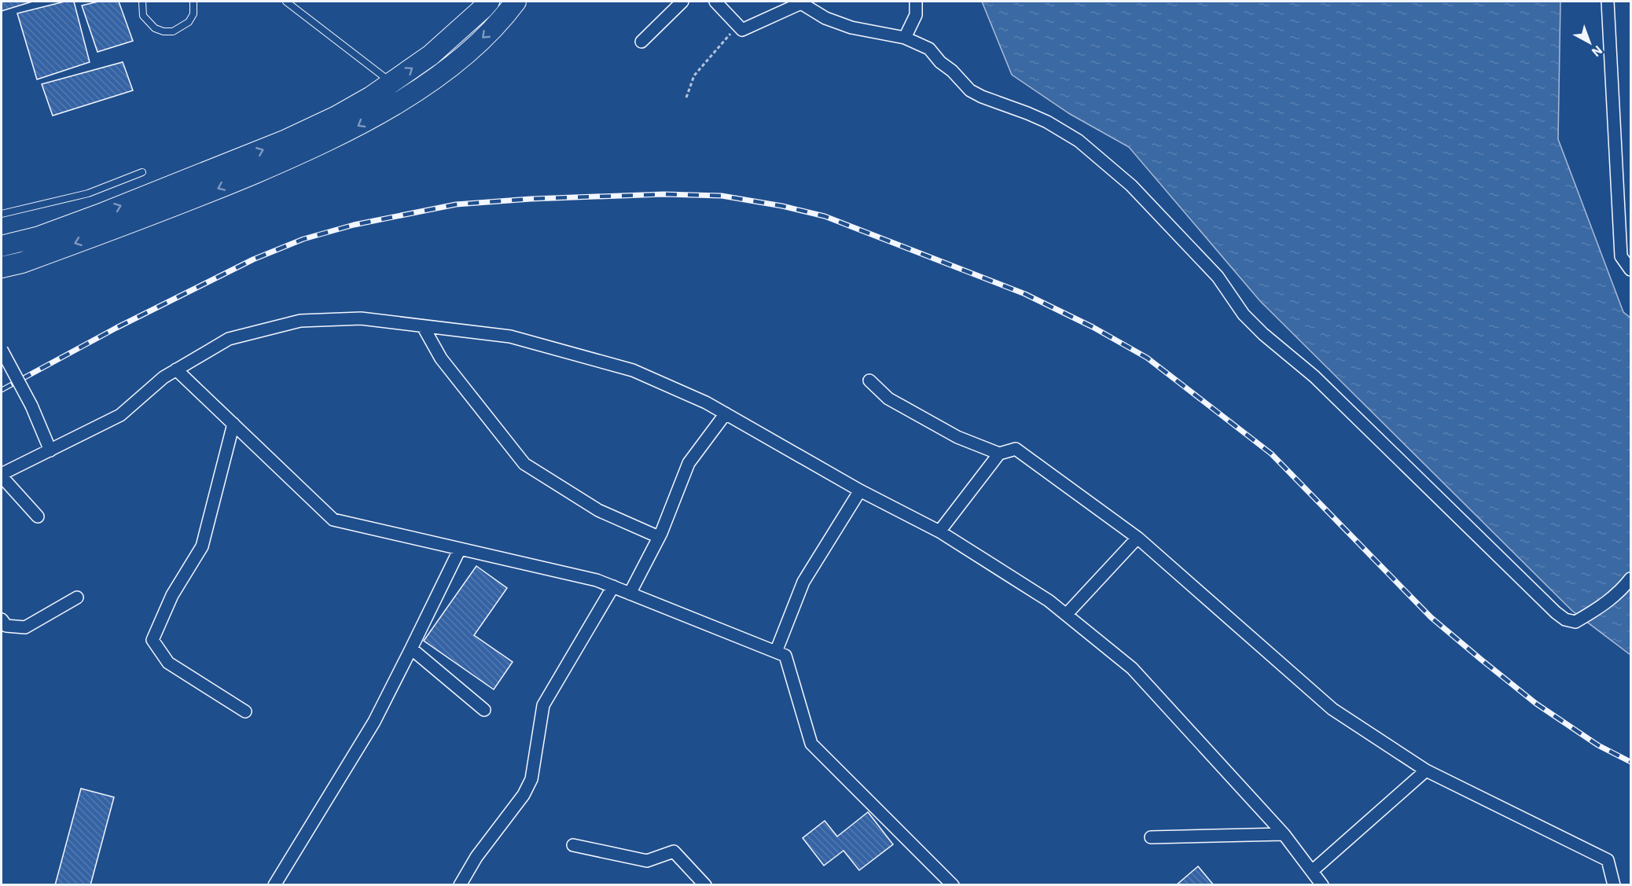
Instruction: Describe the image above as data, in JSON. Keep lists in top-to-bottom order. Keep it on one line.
{"north":"bottom right"}
